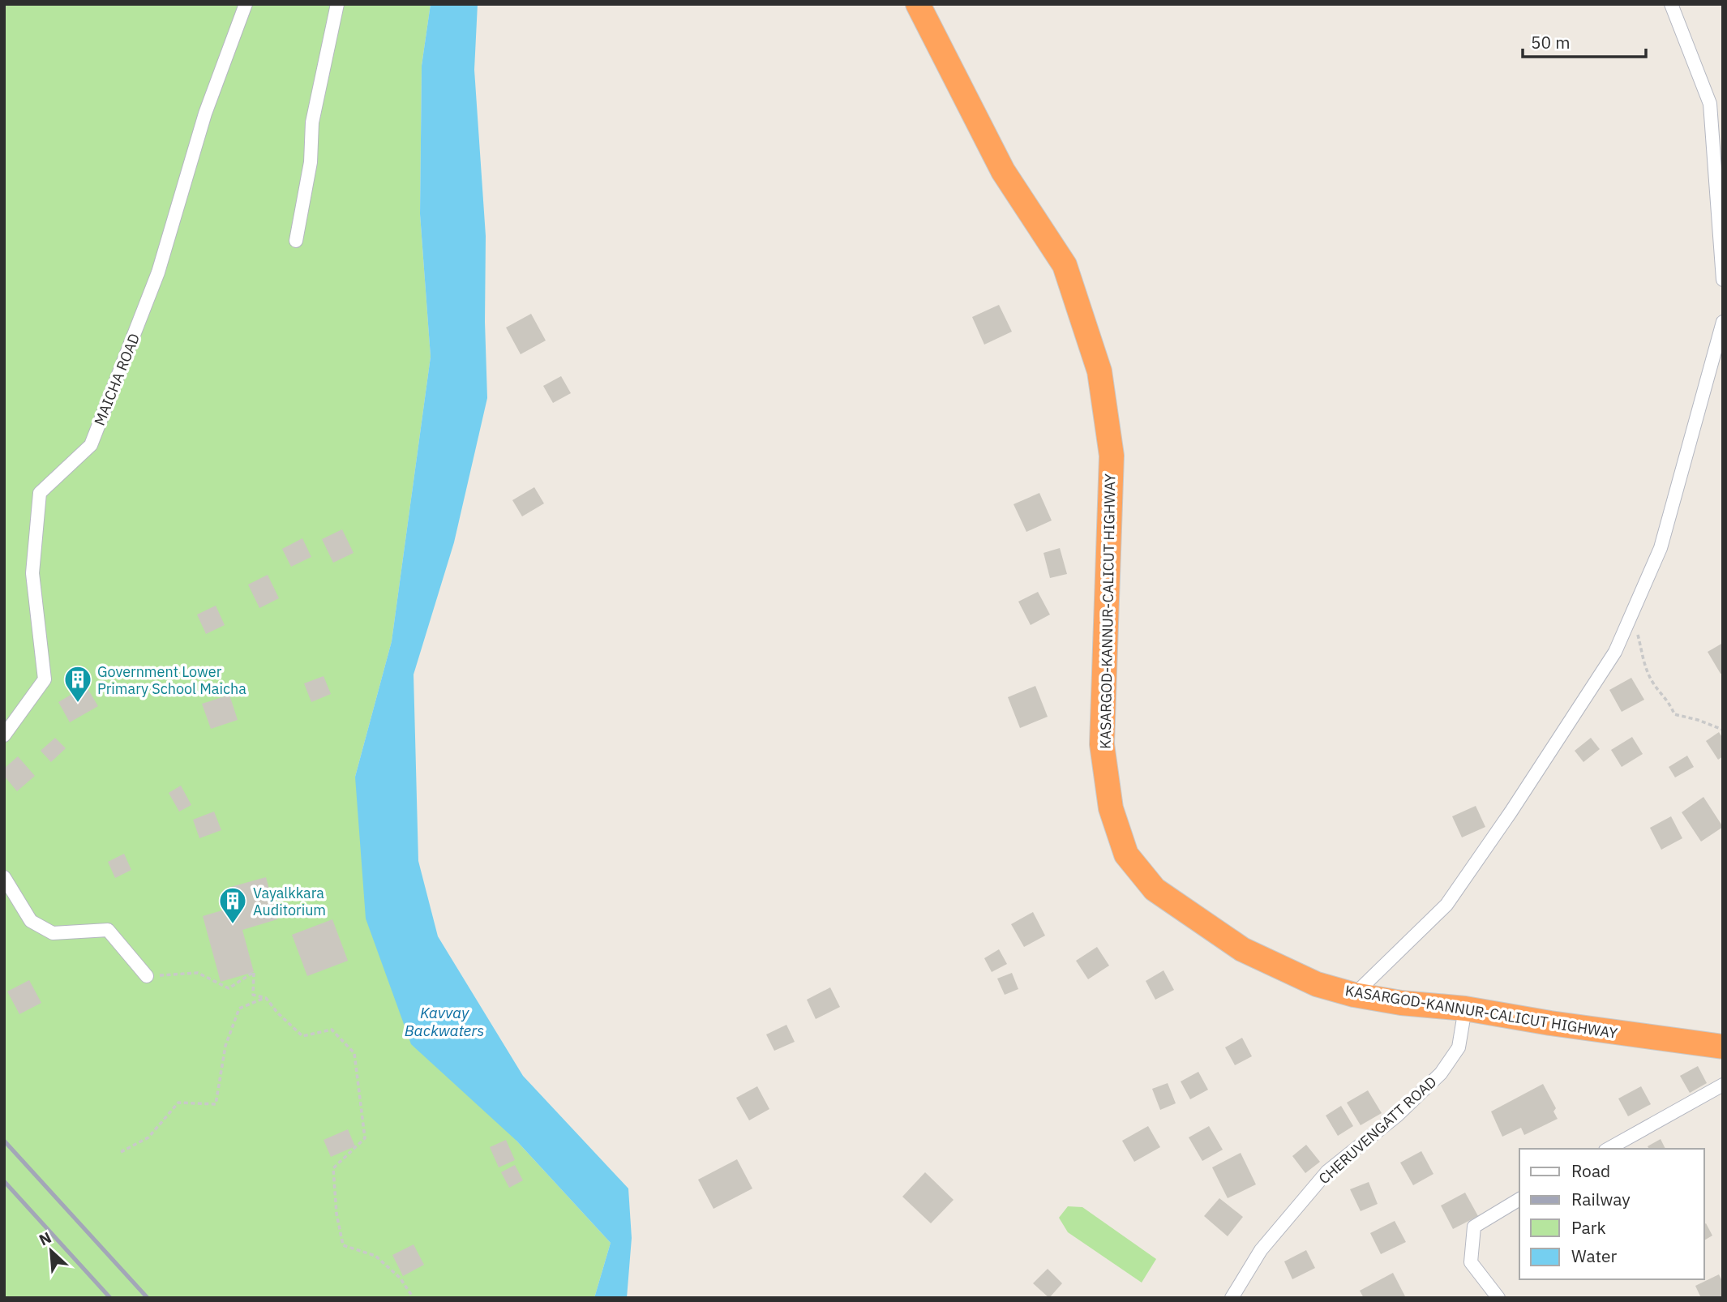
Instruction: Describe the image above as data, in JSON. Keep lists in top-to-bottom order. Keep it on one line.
{"streets":{"highway":["KASARGOD-KANNUR-CALICUT HIGHWAY"],"street":["MAICHA ROAD","CHERUVENGATT ROAD"]},"crossings":[["KASARGOD-KANNUR-CALICUT HIGHWAY","CHERUVENGATT ROAD"]],"water":["Kavvay Backwaters"],"places":{"building":["Government Lower Primary School Maicha","Vayalkkara Auditorium"]},"legend":["Road","Railway","Park","Water"],"scale_bar":"50 m","north":"top left"}
